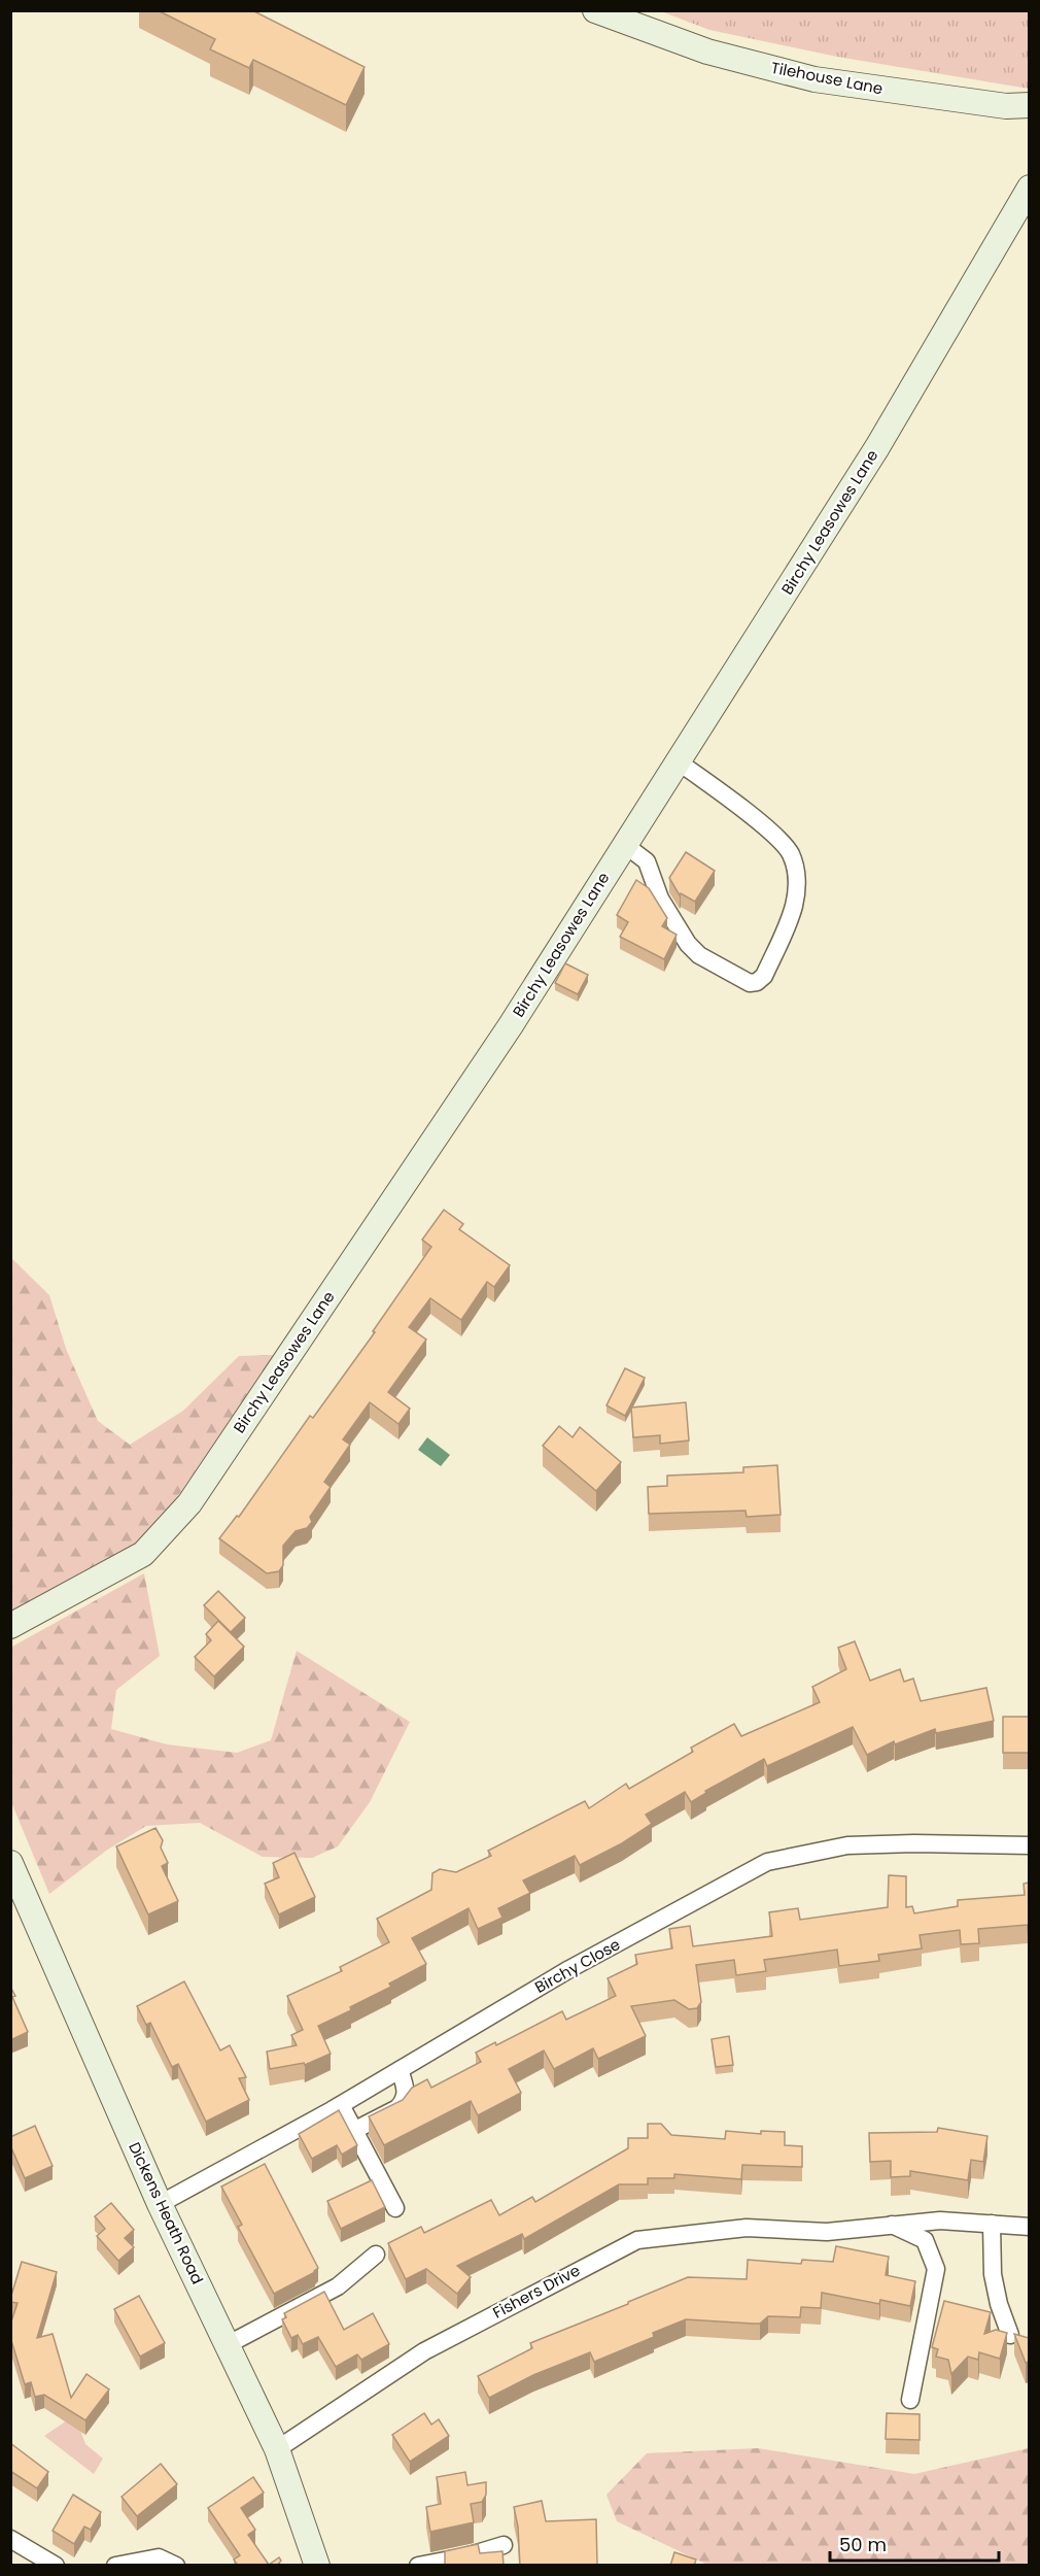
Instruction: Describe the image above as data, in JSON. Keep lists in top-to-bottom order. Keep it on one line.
{"streets":{"street":["Tilehouse Lane","Birchy Leasowes Lane","Birchy Close","Dickens Heath Road","Fishers Drive"]},"crossings":[["Birchy Close","Dickens Heath Road"],["Dickens Heath Road","Fishers Drive"]],"scale_bar":"50 m"}
